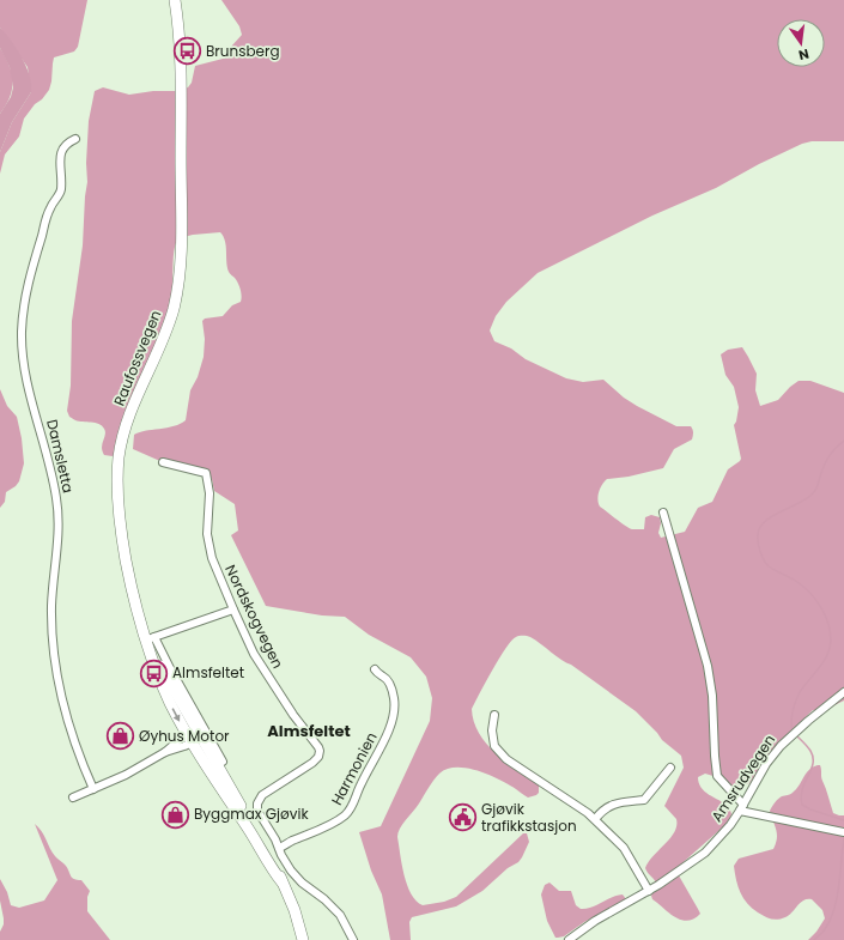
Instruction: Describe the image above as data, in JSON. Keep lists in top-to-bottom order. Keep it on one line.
{"streets":{"main road":["Raufossvegen"],"street":["Damsletta","Nordskogvegen","Harmonien","Amsrudvegen"]},"crossings":[["Nordskogvegen","Harmonien"]],"districts":["Almsfeltet"],"places":{"bus stop":["Brunsberg","Almsfeltet"],"shop":["Øyhus Motor","Byggmax Gjøvik"],"public building":["Gjøvik trafikkstasjon"]},"north":"bottom"}
